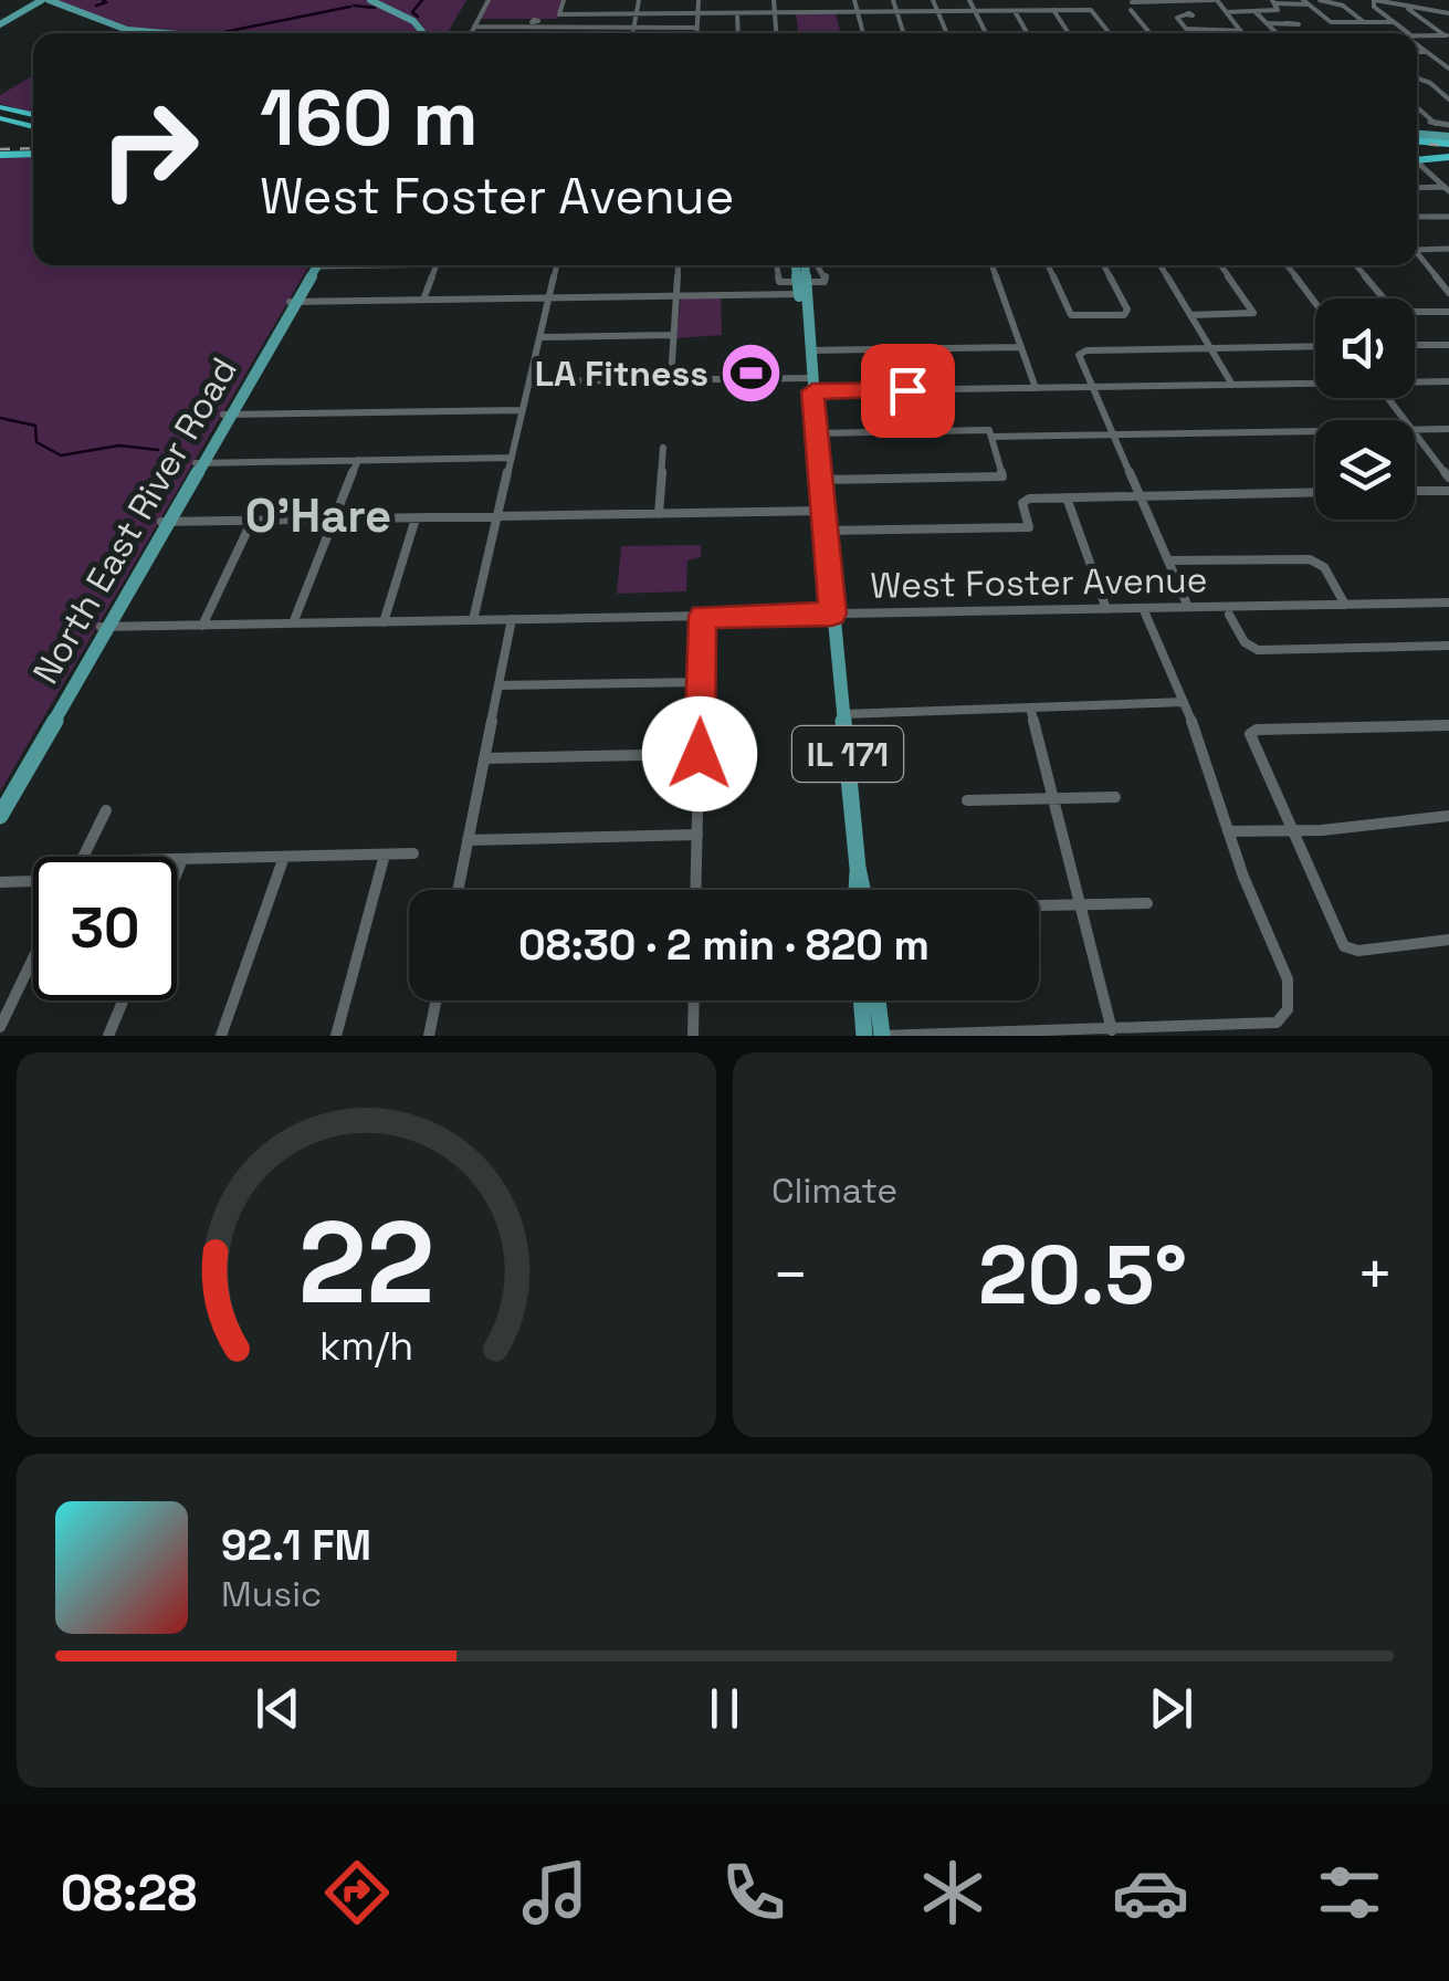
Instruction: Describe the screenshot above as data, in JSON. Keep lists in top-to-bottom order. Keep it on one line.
{"streets":{"main road":["North East River Road","IL 171"],"street":["West Foster Avenue"]},"crossings":[["North East River Road","West Foster Avenue"],["West Foster Avenue","IL 171"]],"districts":["O'Hare"],"places":{"sports":["LA Fitness"]},"page":{"turn":["160 m","West Foster Avenue"],"limit":"30","trip":"08:30 · 2 min · 820 m","tile":"Climate","heat":["−","20.5°","+"],"song":["92.1 FM","Music"],"tabs":"08:28","gauge":["22","km/h"]}}
